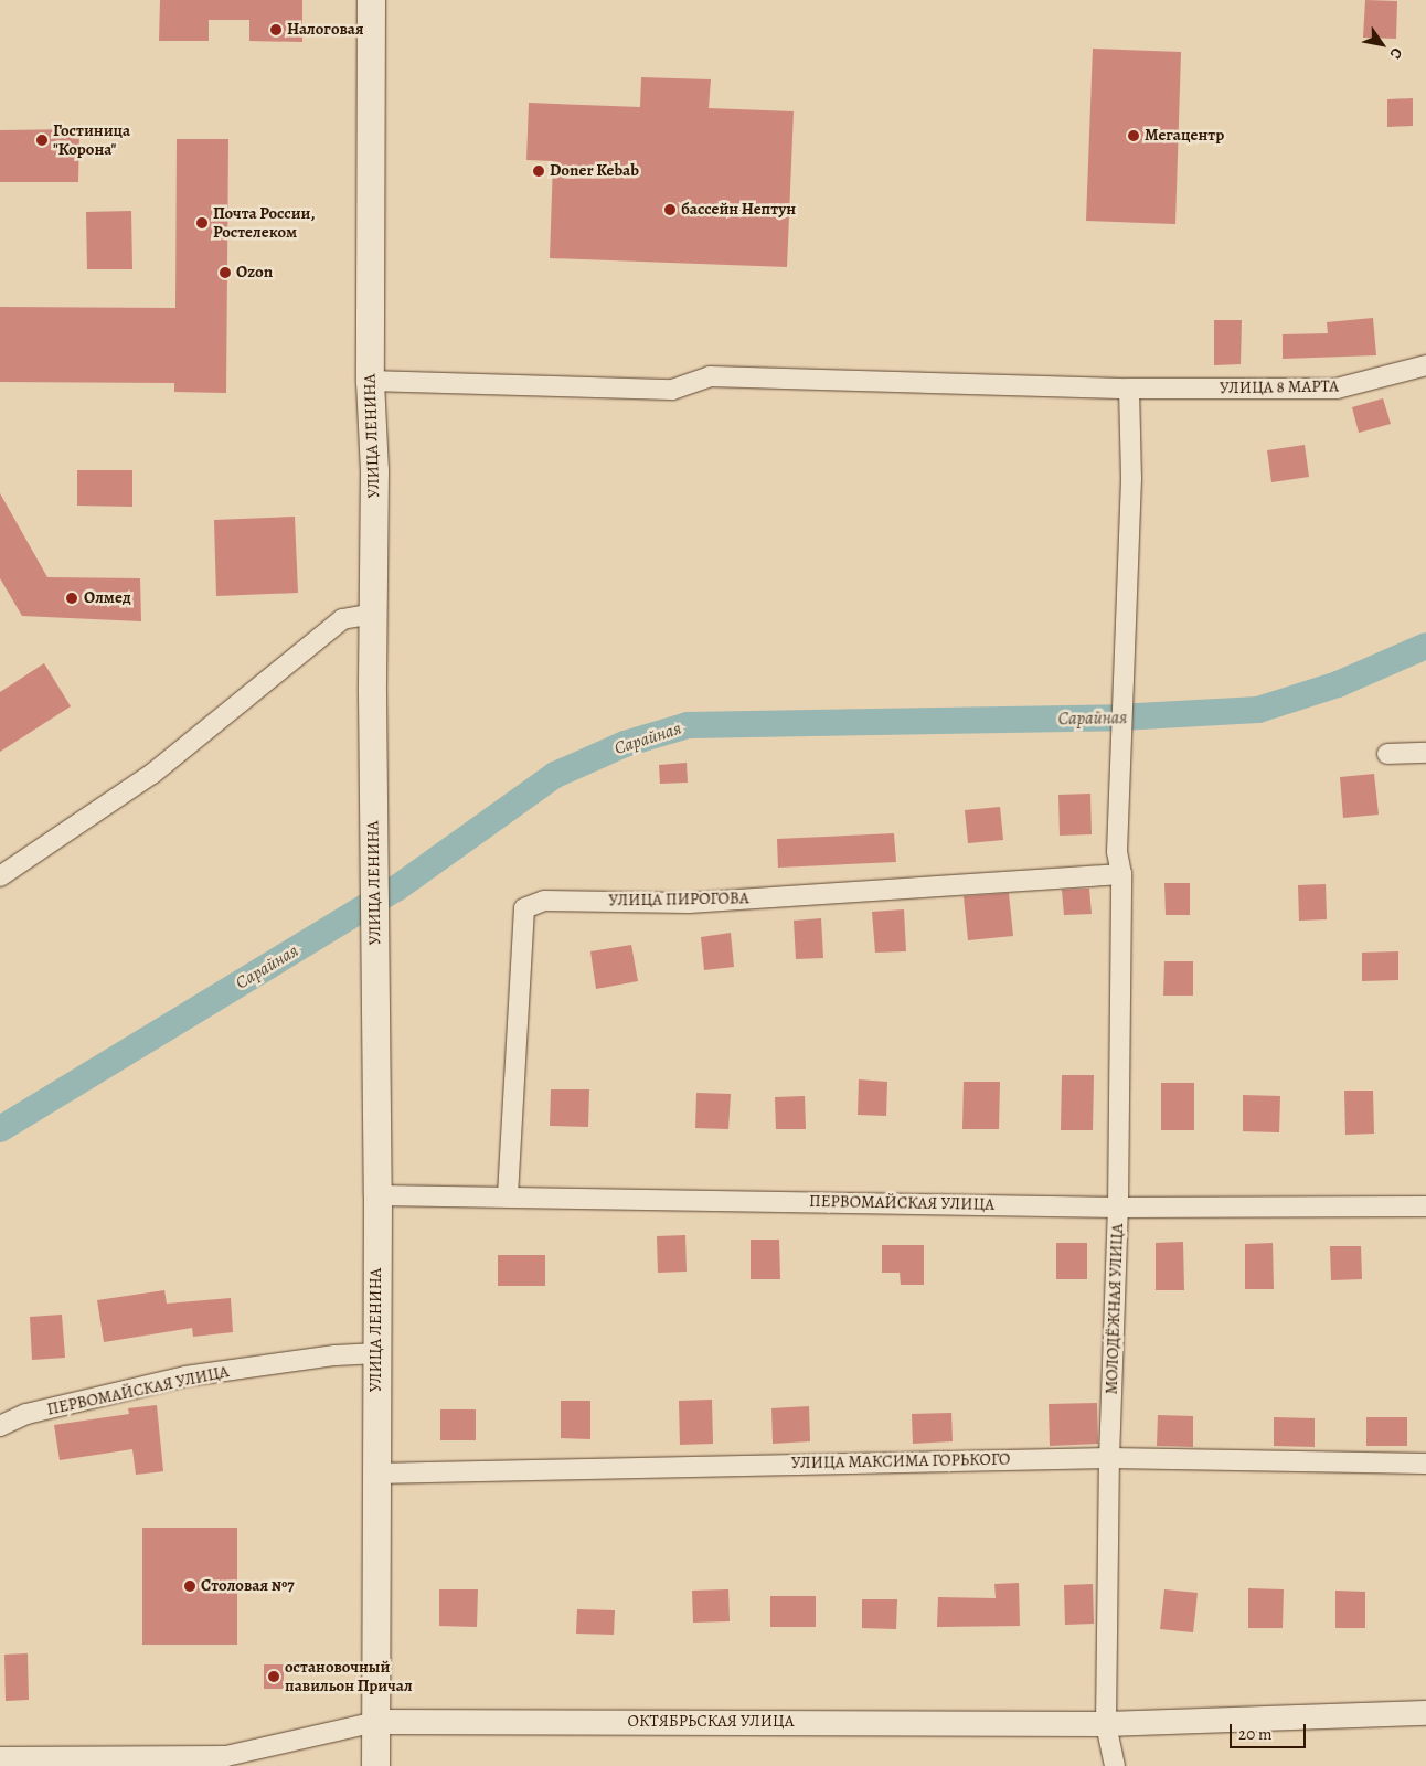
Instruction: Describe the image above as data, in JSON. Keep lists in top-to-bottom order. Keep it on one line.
{"streets":{"main road":["УЛИЦА ЛЕНИНА"],"street":["УЛИЦА 8 МАРТА","УЛИЦА ПИРОГОВА","ПЕРВОМАЙСКАЯ УЛИЦА","МОЛОДЁЖНАЯ УЛИЦА","УЛИЦА МАКСИМА ГОРЬКОГО","ОКТЯБРЬСКАЯ УЛИЦА"]},"crossings":[["УЛИЦА 8 МАРТА","УЛИЦА ЛЕНИНА"],["УЛИЦА 8 МАРТА","МОЛОДЁЖНАЯ УЛИЦА"],["УЛИЦА ЛЕНИНА","ПЕРВОМАЙСКАЯ УЛИЦА"],["УЛИЦА ЛЕНИНА","УЛИЦА МАКСИМА ГОРЬКОГО"],["УЛИЦА ЛЕНИНА","ОКТЯБРЬСКАЯ УЛИЦА"],["УЛИЦА ПИРОГОВА","ПЕРВОМАЙСКАЯ УЛИЦА"],["УЛИЦА ПИРОГОВА","МОЛОДЁЖНАЯ УЛИЦА"],["ПЕРВОМАЙСКАЯ УЛИЦА","МОЛОДЁЖНАЯ УЛИЦА"],["МОЛОДЁЖНАЯ УЛИЦА","УЛИЦА МАКСИМА ГОРЬКОГО"],["МОЛОДЁЖНАЯ УЛИЦА","ОКТЯБРЬСКАЯ УЛИЦА"]],"water":["Сарайная"],"places":["Налоговая","Мегацентр","Гостиница \"Корона\"","Doner Kebab","бассейн Нептун","Почта России, Ростелеком","Ozon","Олмед","Столовая №7","остановочный павильон Причал"],"scale_bar":"20 m","north":"bottom right"}
